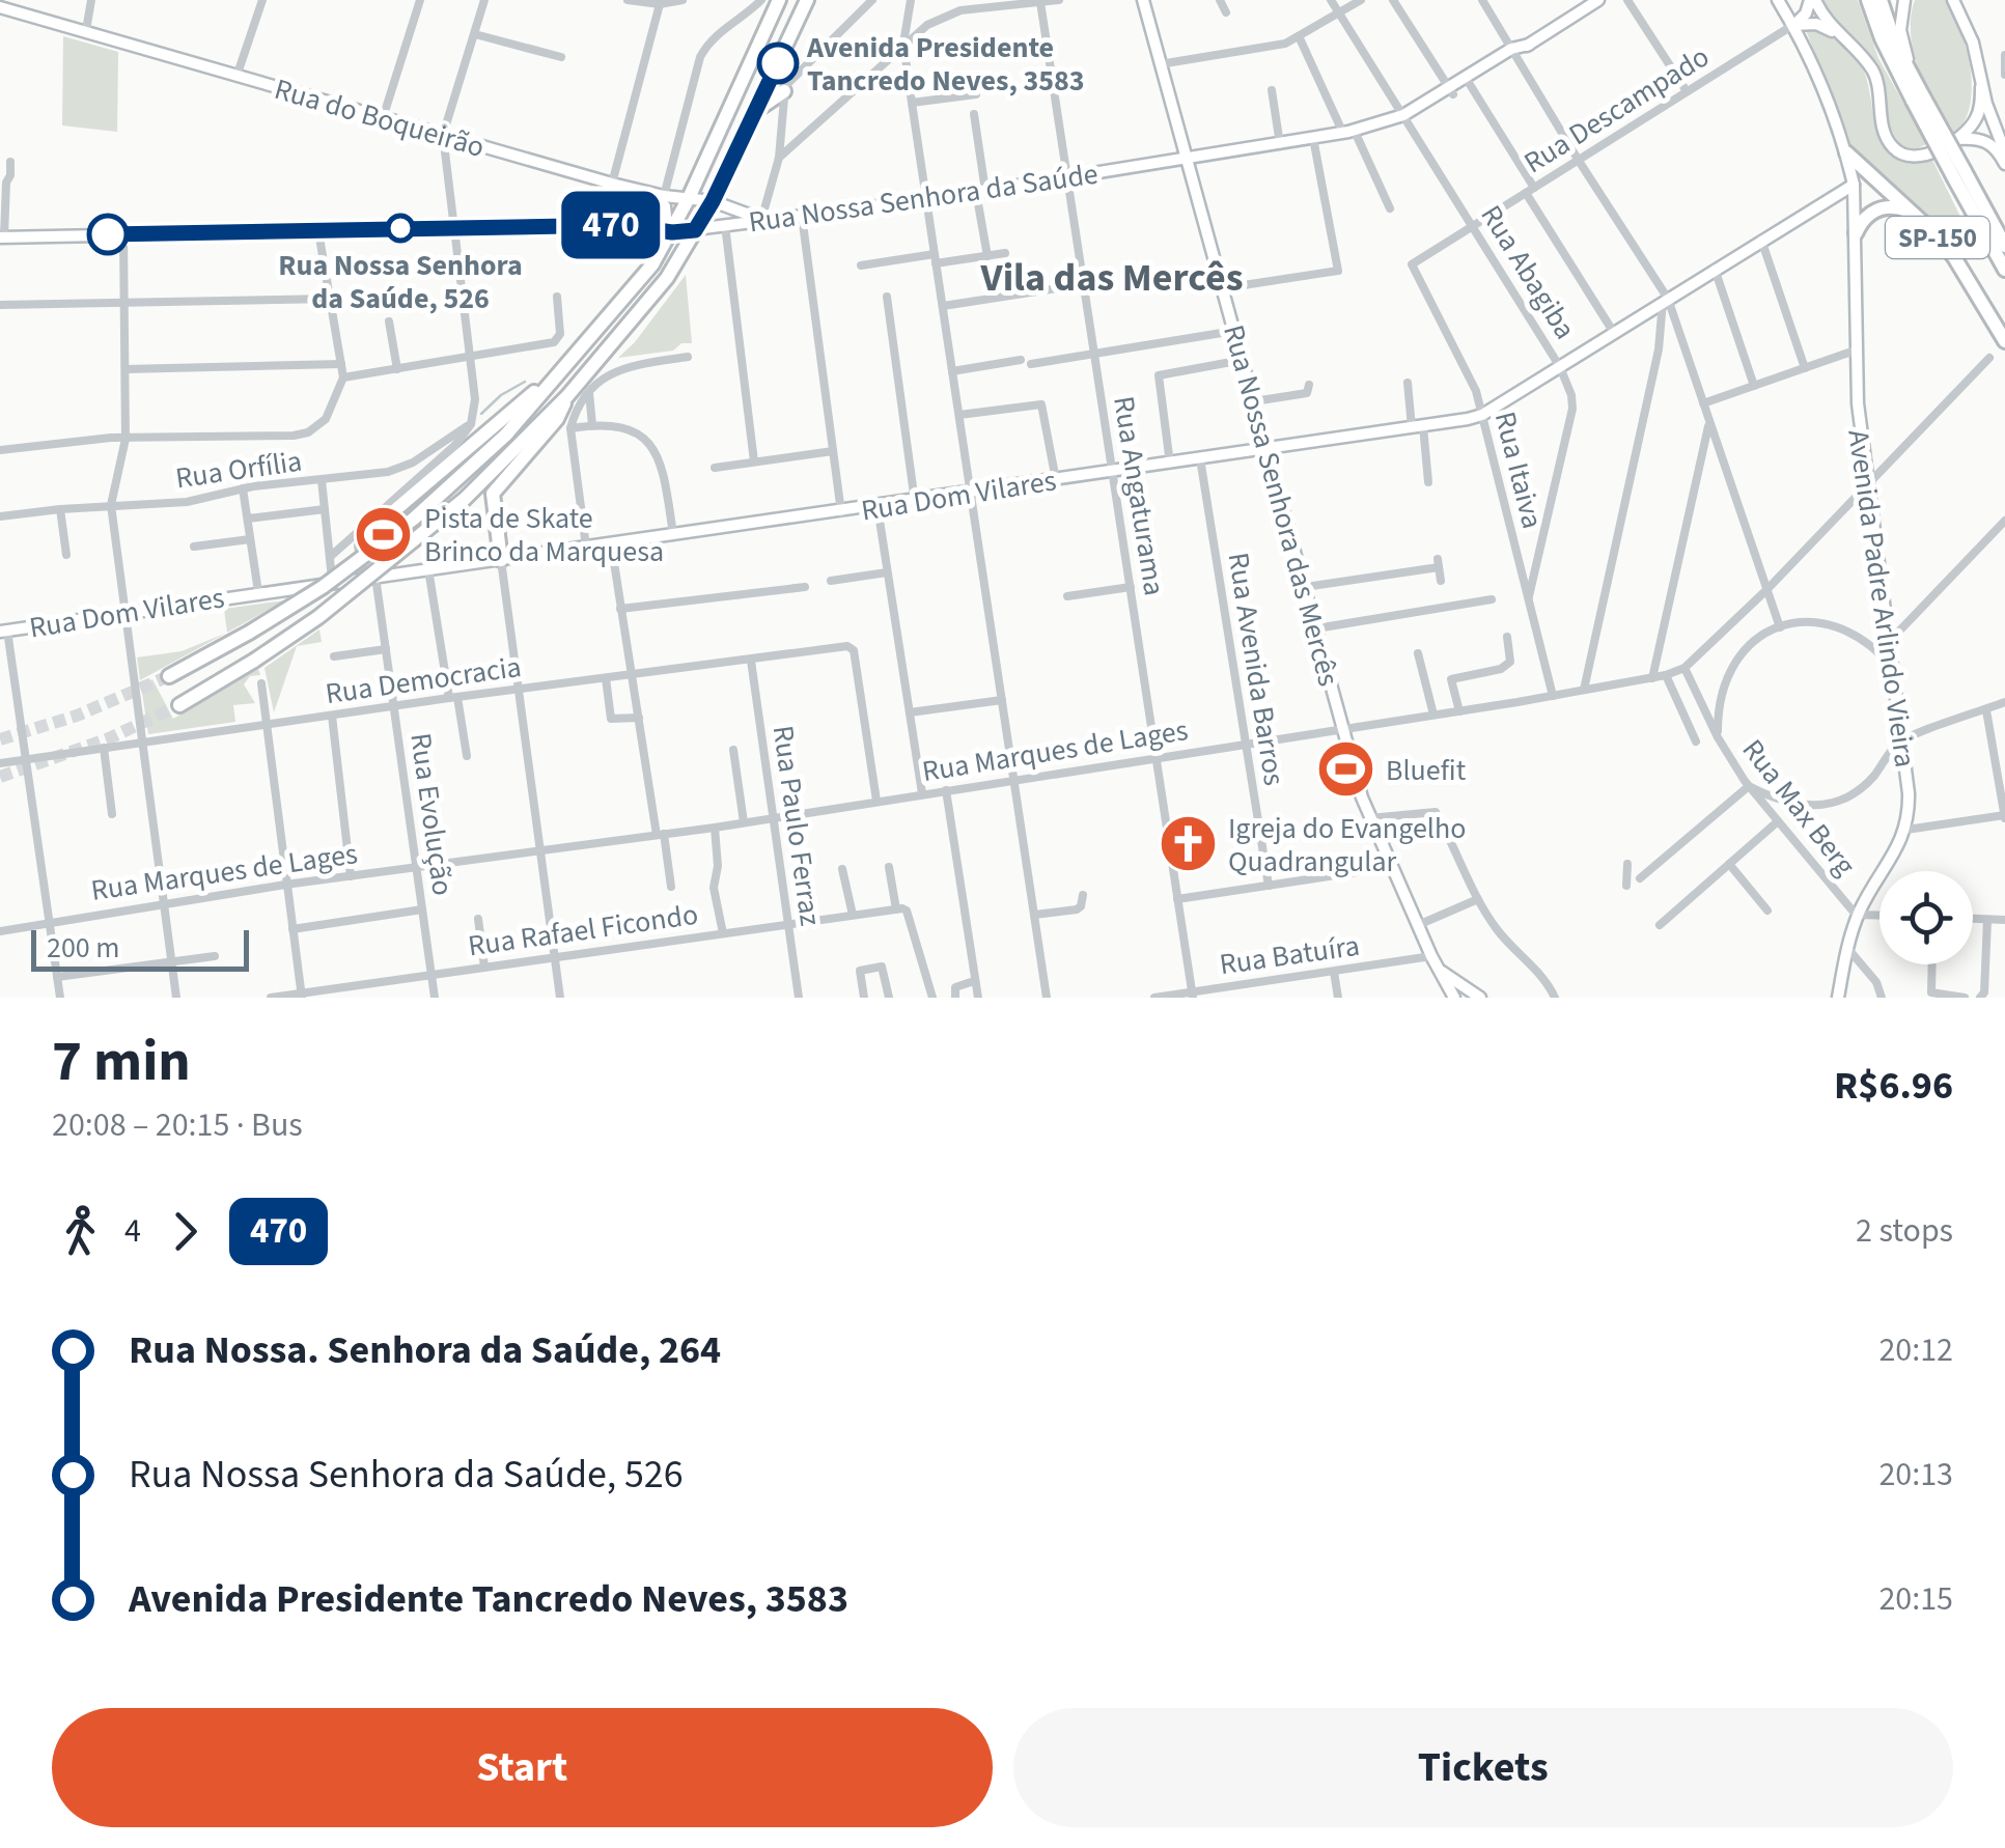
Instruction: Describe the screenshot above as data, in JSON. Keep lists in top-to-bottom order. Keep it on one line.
{"streets":{"highway":["SP-150"],"main road":["Rua do Boqueirão","Rua Nossa Senhora da Saúde","Rua Dom Vilares","Rua Nossa Senhora das Mercês","Avenida Padre Arlindo Vieira"],"street":["Rua Descampado","Rua Abagiba","Rua Orfília","Rua Itaiva","Rua Angaturama","Rua Avenida Barros","Rua Democracia","Rua Marques de Lages","Rua Max Berg","Rua Evolução","Rua Paulo Ferraz","Rua Rafael Ficondo","Rua Batuíra"]},"crossings":[["Rua Descampado","Rua Abagiba"],["Rua Descampado","Rua Itaiva"],["Rua Descampado","Avenida Padre Arlindo Vieira"],["Rua do Boqueirão","Rua Nossa Senhora da Saúde"],["Rua Nossa Senhora da Saúde","Rua Abagiba"],["Rua Nossa Senhora da Saúde","Rua Angaturama"],["Rua Nossa Senhora da Saúde","Rua Nossa Senhora das Mercês"],["SP-150","Avenida Padre Arlindo Vieira"],["Rua Abagiba","Rua Itaiva"],["Rua Abagiba","Rua Dom Vilares"],["Rua Itaiva","Rua Dom Vilares"],["Rua Itaiva","Rua Marques de Lages"],["Rua Dom Vilares","Rua Angaturama"],["Rua Dom Vilares","Rua Nossa Senhora das Mercês"],["Rua Dom Vilares","Avenida Padre Arlindo Vieira"],["Rua Dom Vilares","Rua Avenida Barros"],["Rua Dom Vilares","Rua Evolução"],["Rua Angaturama","Rua Marques de Lages"],["Rua Angaturama","Rua Batuíra"],["Rua Nossa Senhora das Mercês","Rua Marques de Lages"],["Rua Nossa Senhora das Mercês","Rua Batuíra"],["Avenida Padre Arlindo Vieira","Rua Marques de Lages"],["Avenida Padre Arlindo Vieira","Rua Max Berg"],["Rua Avenida Barros","Rua Marques de Lages"],["Rua Democracia","Rua Marques de Lages"],["Rua Democracia","Rua Evolução"],["Rua Democracia","Rua Paulo Ferraz"],["Rua Marques de Lages","Rua Max Berg"],["Rua Marques de Lages","Rua Evolução"],["Rua Marques de Lages","Rua Paulo Ferraz"],["Rua Evolução","Rua Rafael Ficondo"],["Rua Paulo Ferraz","Rua Rafael Ficondo"]],"districts":["Vila das Mercês"],"places":{"other":["Avenida Presidente Tancredo Neves, 3583","Rua Nossa Senhora da Saúde, 526"],"sports":["Pista de Skate Brinco da Marquesa","Bluefit"],"church":["Igreja do Evangelho Quadrangular"]},"lines":["bus line 470"],"scale_bar":"200 m","page":{"on_map":"470","scale":"200 m","heading":["7 min","20:08 – 20:15 · Bus","R$6.96"],"legs":["4","470","2 stops"],"list":[{"name":"Rua Nossa. Senhora da Saúde, 264","value":"20:12"},{"name":"Rua Nossa Senhora da Saúde, 526","value":"20:13"},{"name":"Avenida Presidente Tancredo Neves, 3583","value":"20:15"}],"buttons":["Start","Tickets"]}}
